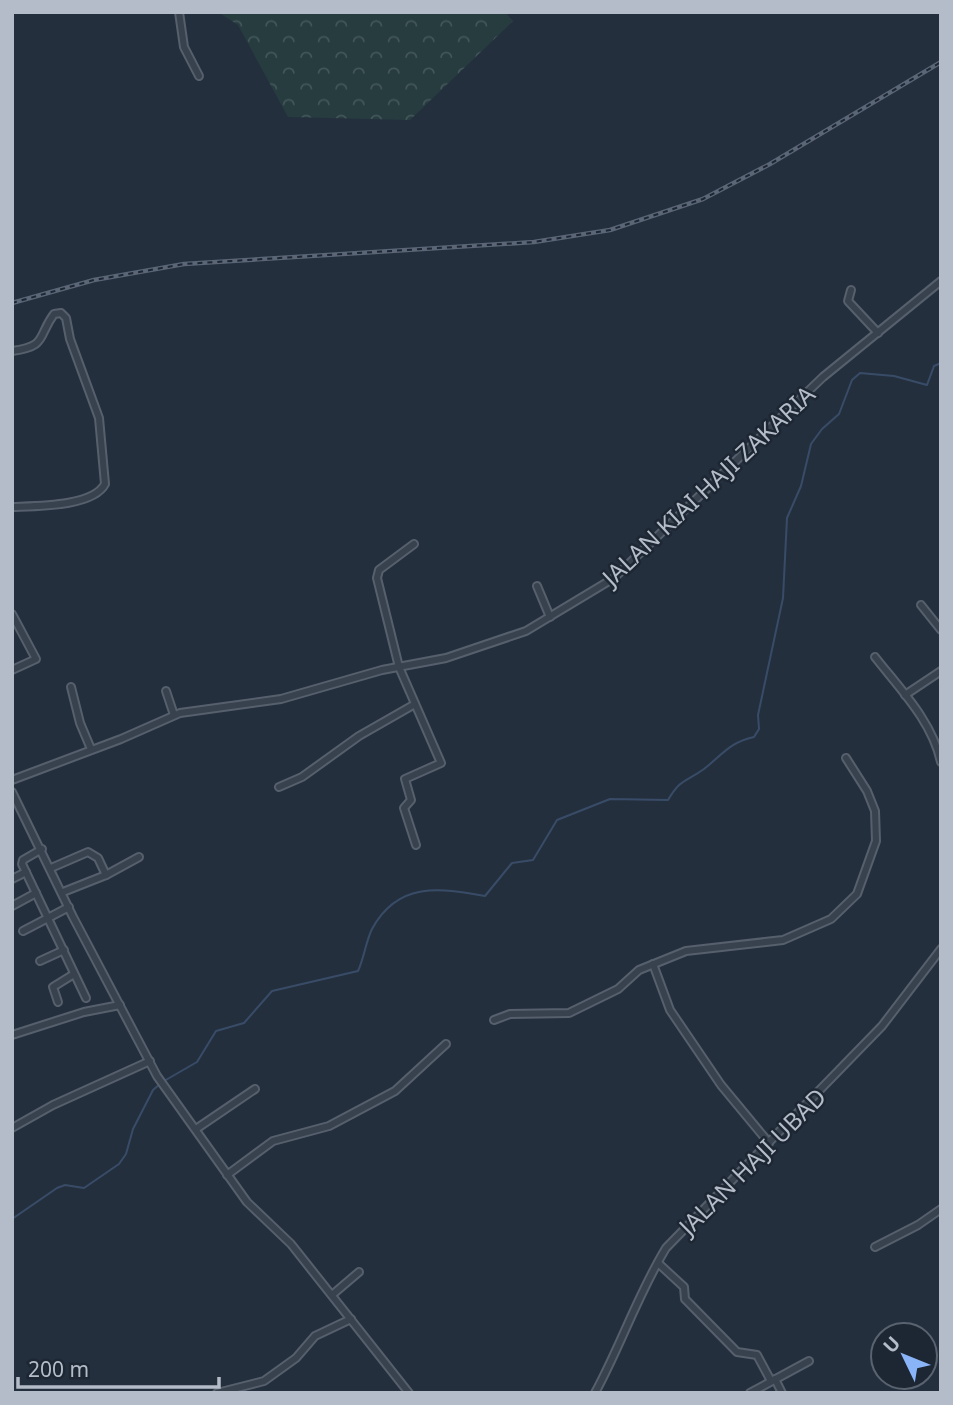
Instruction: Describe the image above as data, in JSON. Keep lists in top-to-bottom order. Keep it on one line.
{"streets":{"street":["JALAN KIAI HAJI ZAKARIA","JALAN HAJI UBAD"]},"scale_bar":"200 m","north":"top left"}
